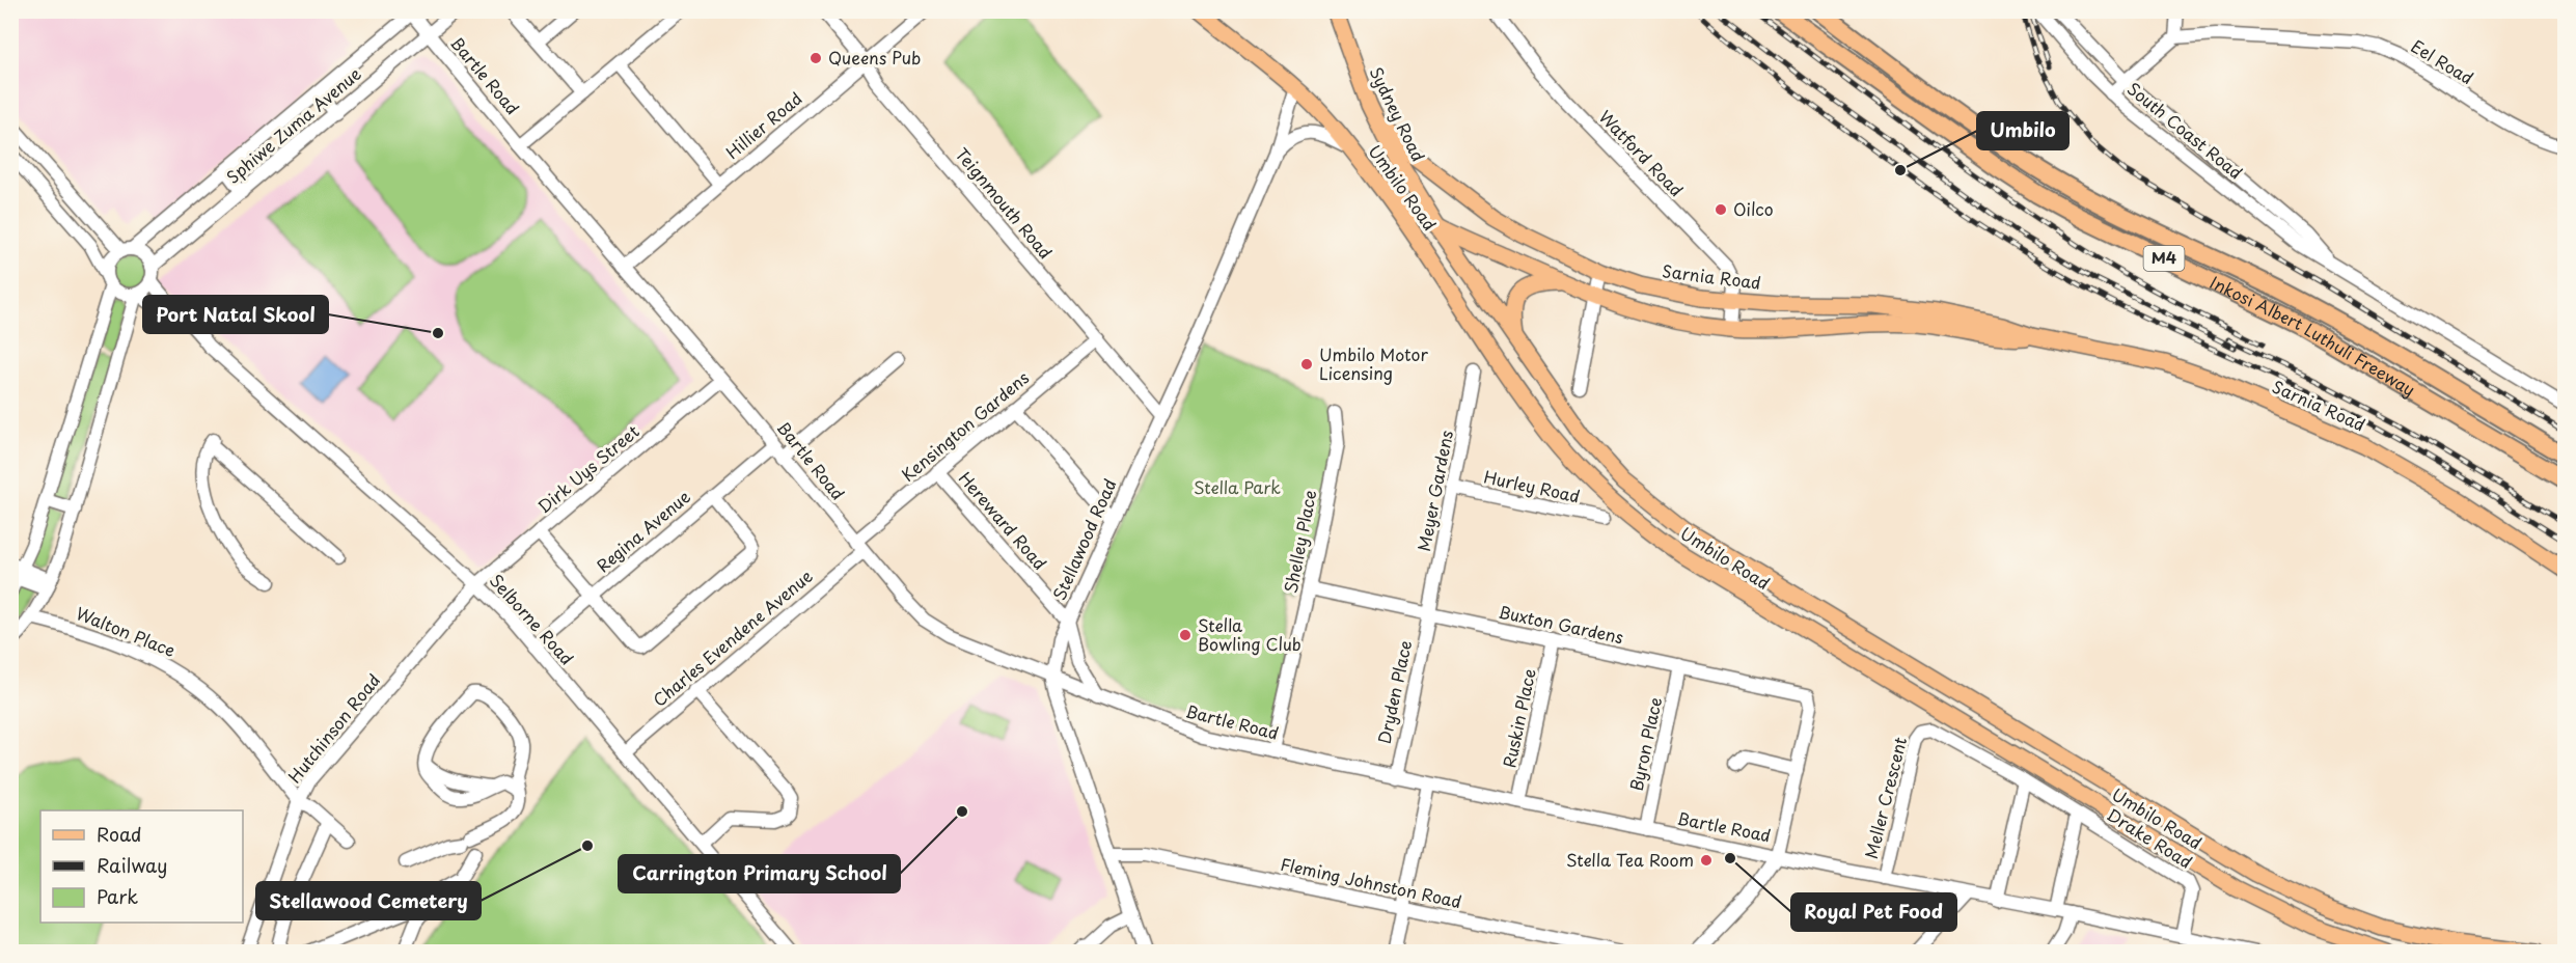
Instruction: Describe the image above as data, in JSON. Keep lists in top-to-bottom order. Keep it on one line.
{"streets":{"highway":["M4","Inkosi Albert Luthuli Freeway"],"main road":["Sydney Road","Umbilo Road","Sarnia Road"],"street":["Eel Road","Bartle Road","Sphiwe Zuma Avenue","Hillier Road","South Coast Road","Watford Road","Teignmouth Road","Kensington Gardens","Dirk Uys Street","Hurley Road","Meyer Gardens","Hereward Road","Regina Avenue","Stellawood Road","Shelley Place","Selborne Road","Buxton Gardens","Walton Place","Charles Evendene Avenue","Dryden Place","Ruskin Place","Hutchinson Road","Byron Place","Meller Crescent","Drake Road","Fleming Johnston Road"]},"crossings":[["Bartle Road","Sphiwe Zuma Avenue"],["Bartle Road","Hillier Road"],["Bartle Road","Kensington Gardens"],["Bartle Road","Dirk Uys Street"],["Bartle Road","Regina Avenue"],["Bartle Road","Stellawood Road"],["Bartle Road","Shelley Place"],["Bartle Road","Charles Evendene Avenue"],["Bartle Road","Dryden Place"],["Bartle Road","Ruskin Place"],["Bartle Road","Byron Place"],["Bartle Road","Meller Crescent"],["Bartle Road","Drake Road"],["Sydney Road","Umbilo Road"],["Sydney Road","Sarnia Road"],["Sphiwe Zuma Avenue","Selborne Road"],["Hillier Road","Teignmouth Road"],["Watford Road","Sarnia Road"],["Umbilo Road","Sarnia Road"],["Umbilo Road","Stellawood Road"],["Teignmouth Road","Kensington Gardens"],["Teignmouth Road","Stellawood Road"],["Kensington Gardens","Hereward Road"],["Kensington Gardens","Charles Evendene Avenue"],["Dirk Uys Street","Selborne Road"],["Dirk Uys Street","Hutchinson Road"],["Hurley Road","Meyer Gardens"],["Meyer Gardens","Buxton Gardens"],["Meyer Gardens","Dryden Place"],["Hereward Road","Stellawood Road"],["Regina Avenue","Selborne Road"],["Stellawood Road","Fleming Johnston Road"],["Shelley Place","Buxton Gardens"],["Selborne Road","Charles Evendene Avenue"],["Selborne Road","Hutchinson Road"],["Buxton Gardens","Dryden Place"],["Buxton Gardens","Ruskin Place"],["Buxton Gardens","Byron Place"],["Walton Place","Hutchinson Road"]],"parks":["Stella Park"],"places":["Queens Pub","Umbilo","Oilco","Port Natal Skool","Umbilo Motor Licensing","Stella Bowling Club","Carrington Primary School","Stellawood Cemetery","Royal Pet Food","Stella Tea Room"],"legend":["Road","Railway","Park"]}
